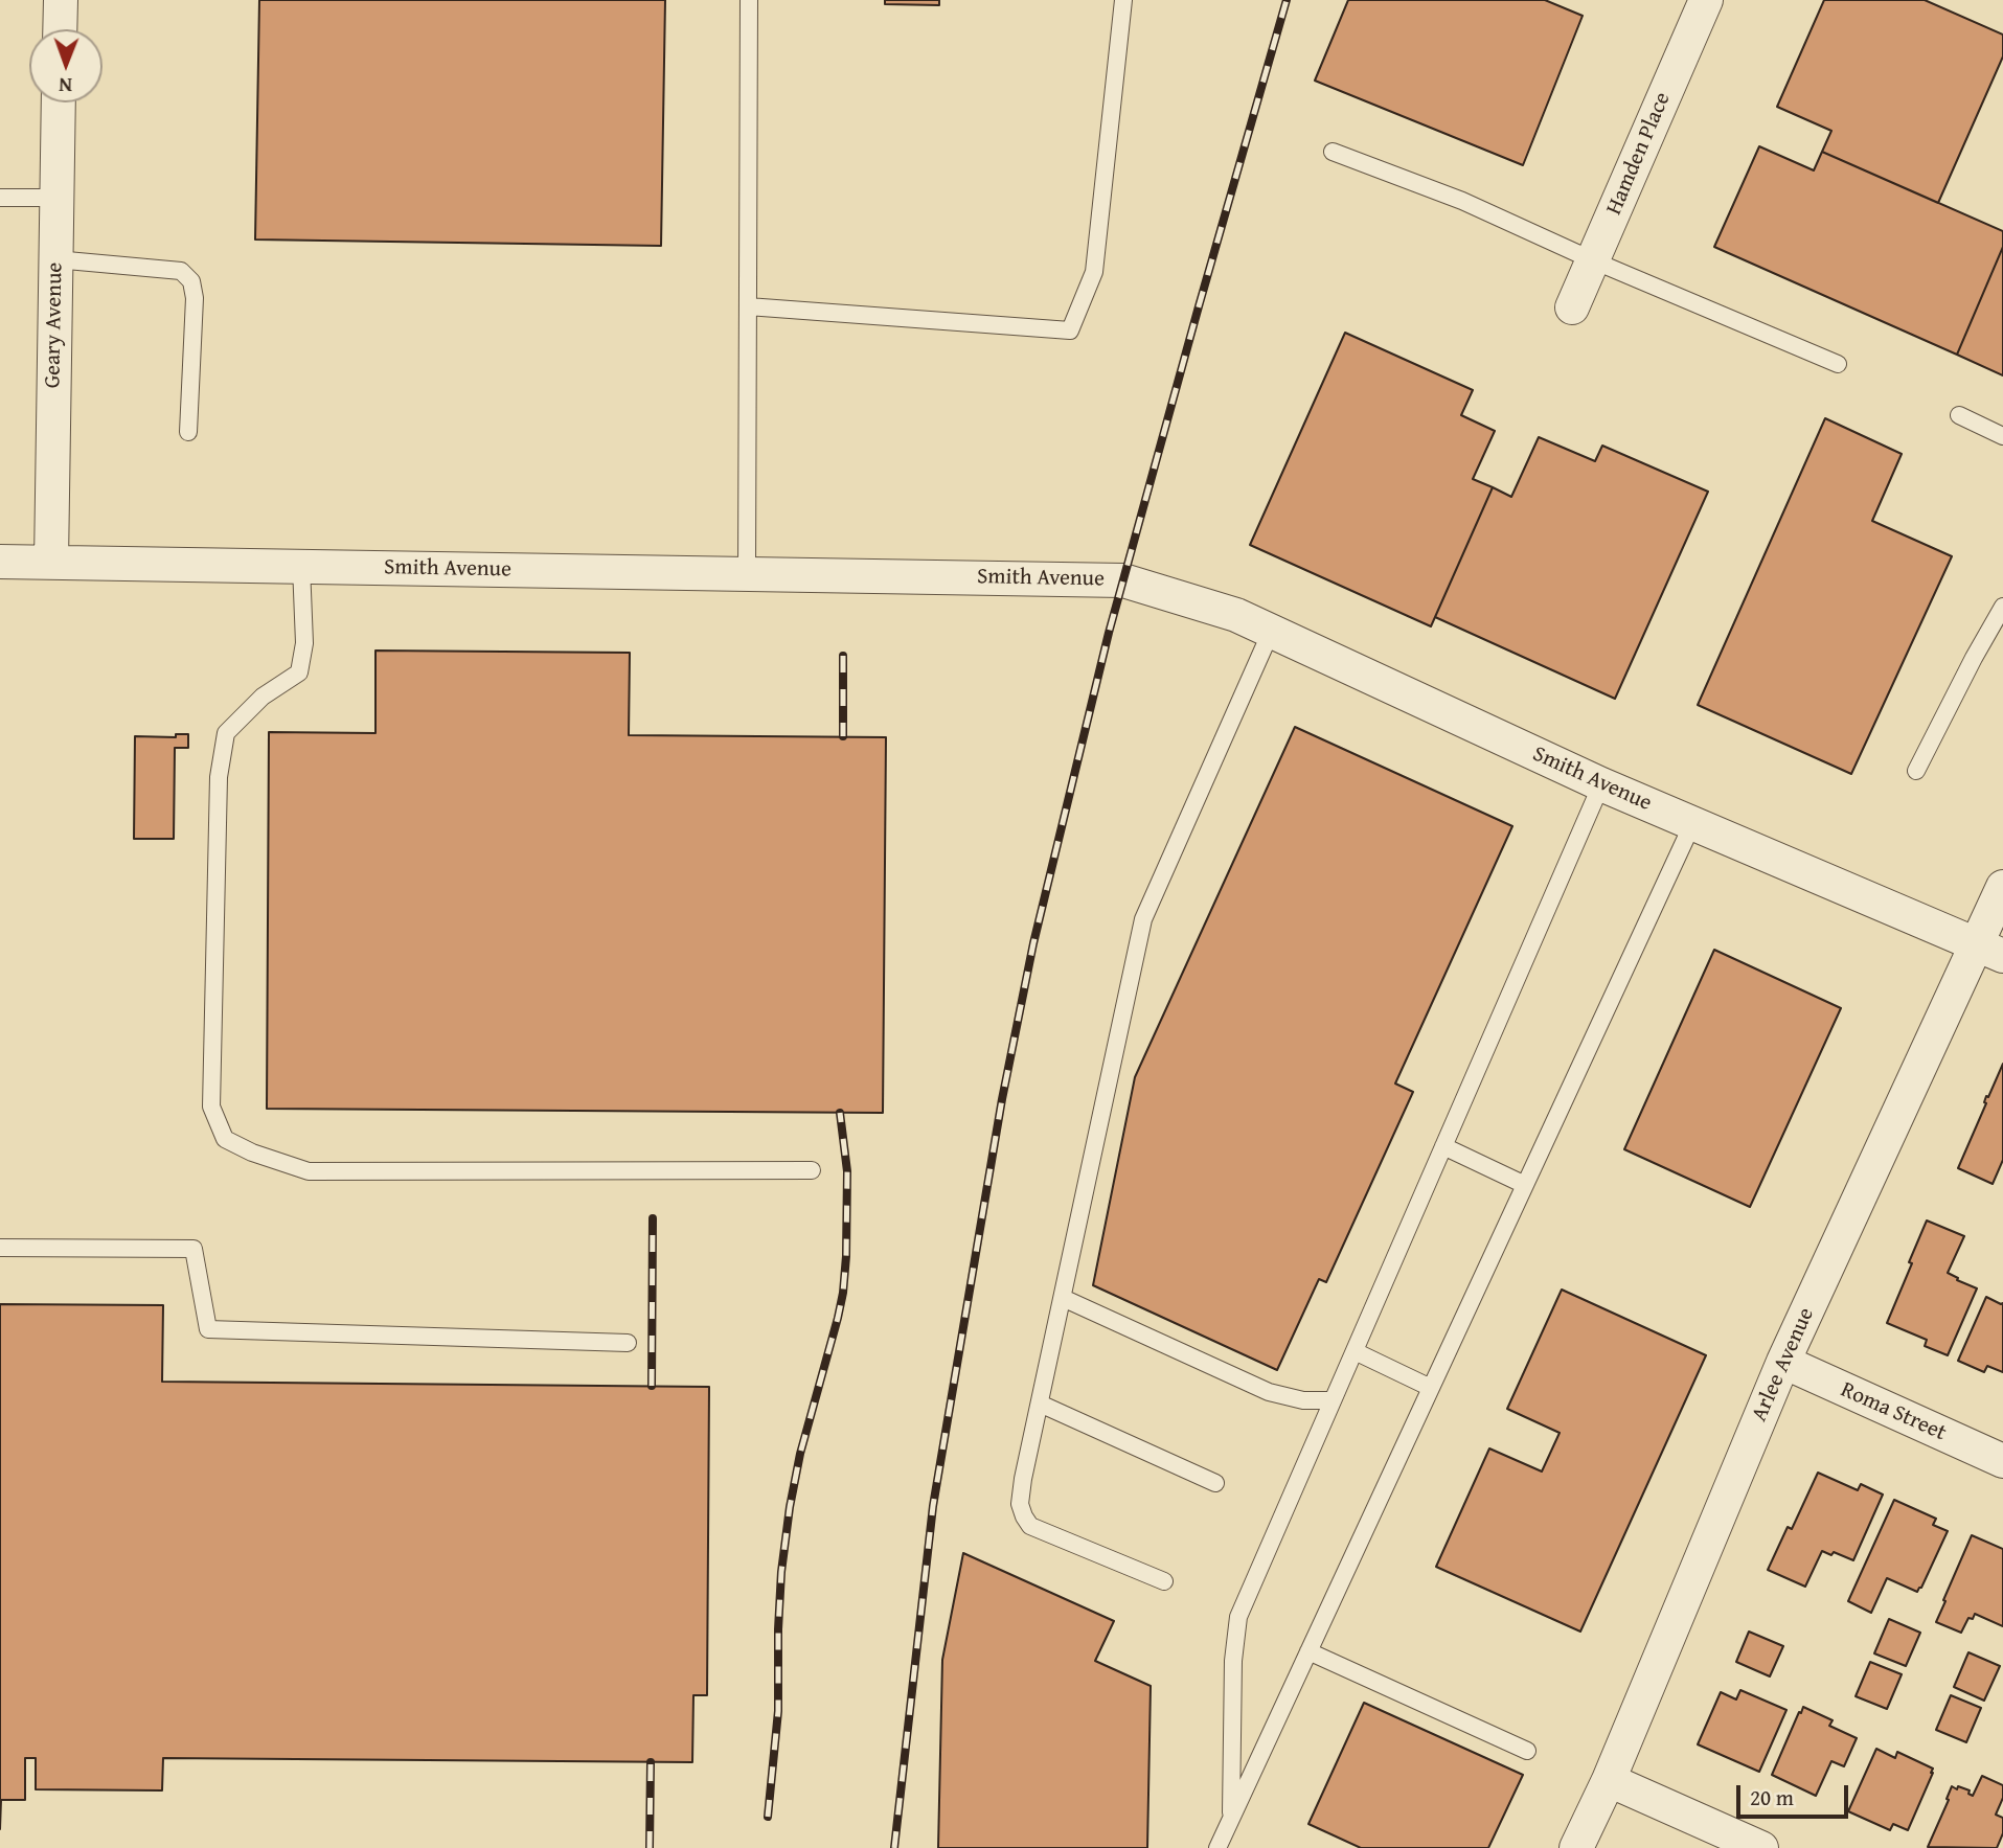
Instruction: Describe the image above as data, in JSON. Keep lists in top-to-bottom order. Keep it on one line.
{"streets":{"street":["Hamden Place","Geary Avenue","Smith Avenue","Arlee Avenue","Roma Street"]},"crossings":[["Geary Avenue","Smith Avenue"],["Smith Avenue","Arlee Avenue"],["Arlee Avenue","Roma Street"]],"scale_bar":"20 m","north":"bottom"}
